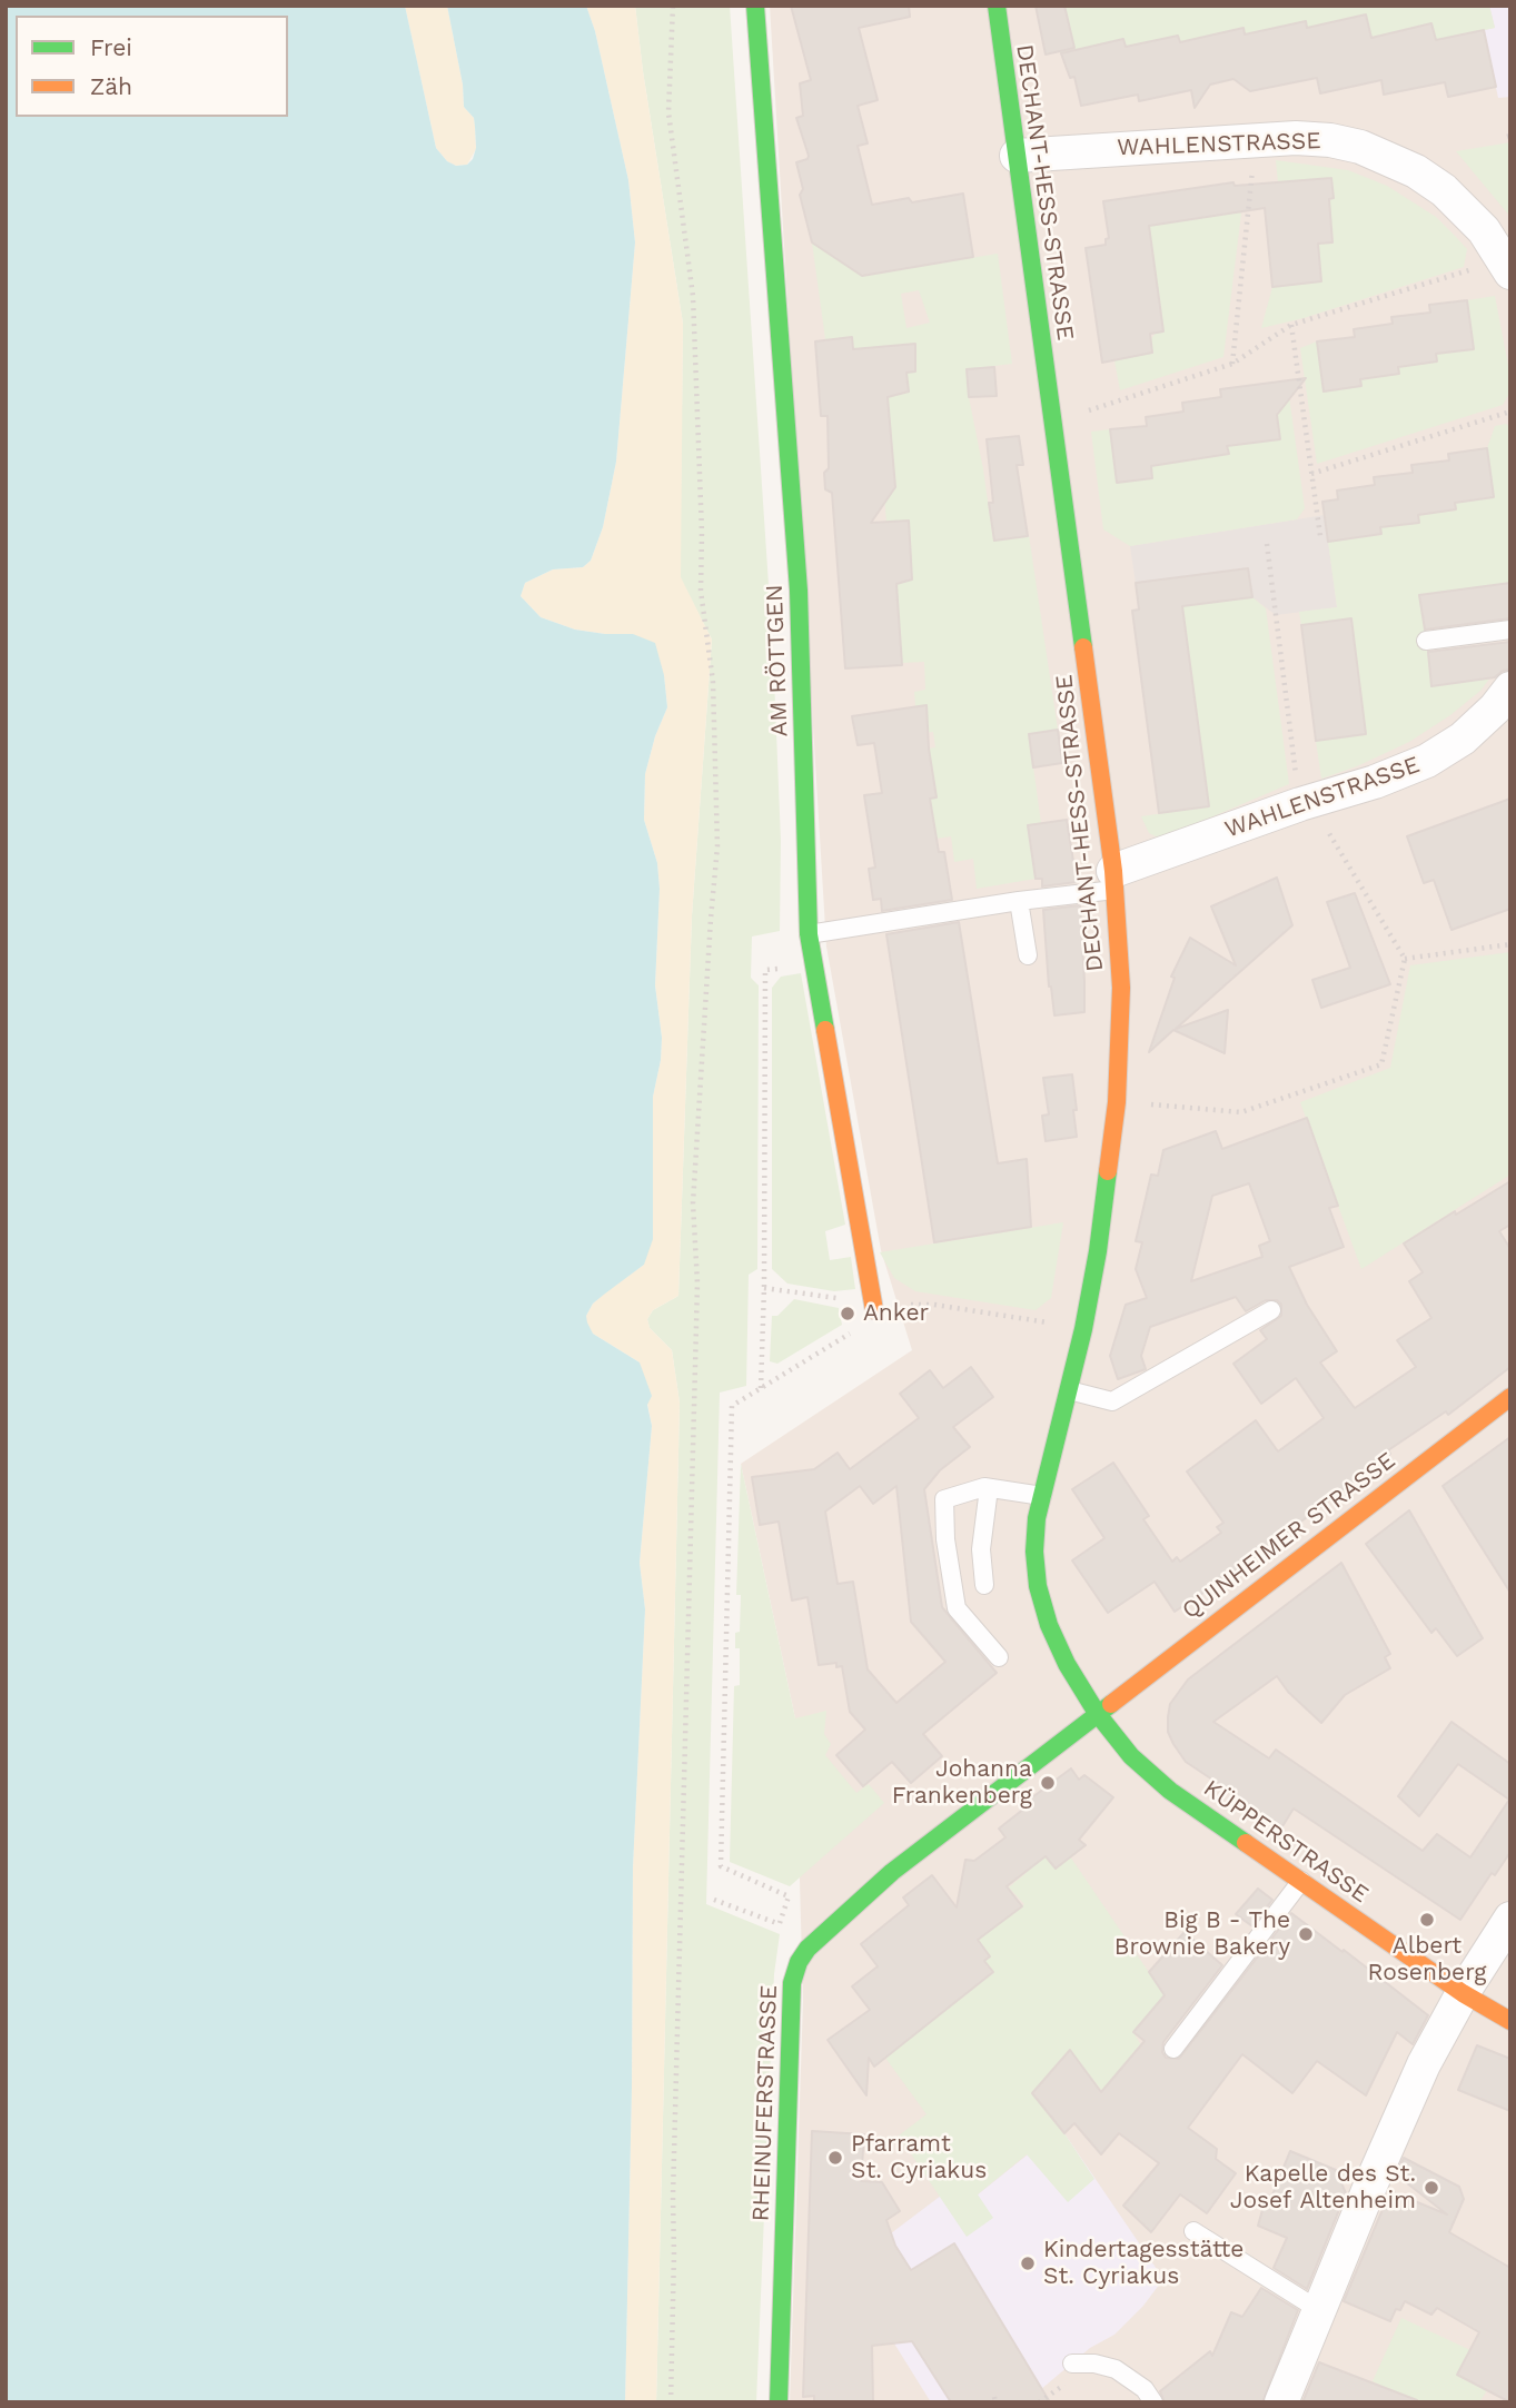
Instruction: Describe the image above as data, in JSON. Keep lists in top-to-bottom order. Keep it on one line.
{"streets":{"street":["WAHLENSTRASSE","DECHANT-HESS-STRASSE","AM RÖTTGEN","QUINHEIMER STRASSE","KÜPPERSTRASSE","RHEINUFERSTRASSE"]},"crossings":[["WAHLENSTRASSE","DECHANT-HESS-STRASSE"],["DECHANT-HESS-STRASSE","QUINHEIMER STRASSE"],["DECHANT-HESS-STRASSE","KÜPPERSTRASSE"],["DECHANT-HESS-STRASSE","RHEINUFERSTRASSE"],["QUINHEIMER STRASSE","KÜPPERSTRASSE"],["QUINHEIMER STRASSE","RHEINUFERSTRASSE"],["KÜPPERSTRASSE","RHEINUFERSTRASSE"]],"places":["Anker","Johanna Frankenberg","Albert Rosenberg","Big B - The Brownie Bakery","Pfarramt St. Cyriakus","Kapelle des St. Josef Altenheim","Kindertagesstätte St. Cyriakus"],"legend":["Frei","Zäh"]}
